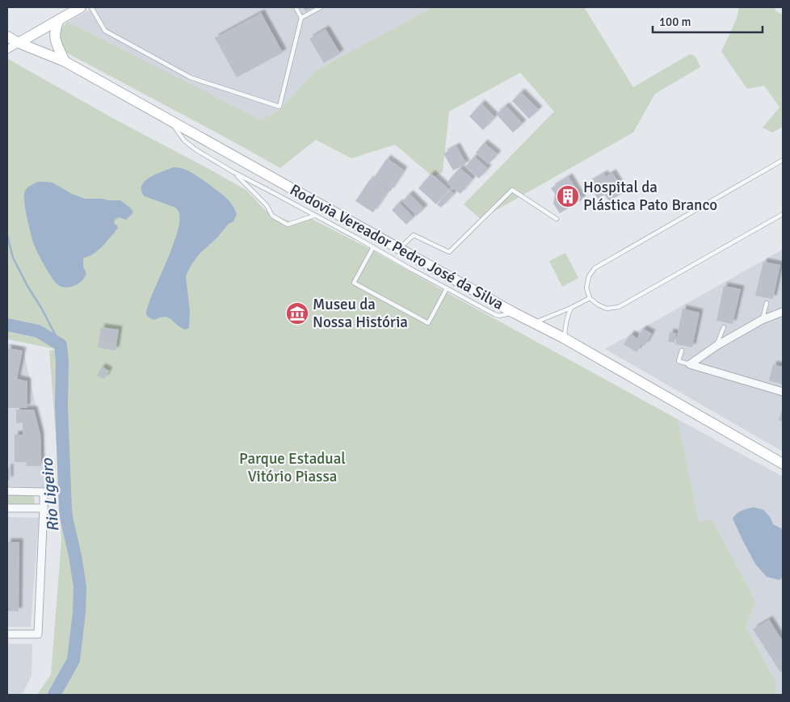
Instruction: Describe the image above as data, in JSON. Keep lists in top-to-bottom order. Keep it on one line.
{"streets":{"main road":["Rodovia Vereador Pedro José da Silva"]},"water":["Rio Ligeiro"],"parks":["Parque Estadual Vitório Piassa"],"places":{"building":["Hospital da Plástica Pato Branco"],"museum":["Museu da Nossa História"]},"scale_bar":"100 m"}
